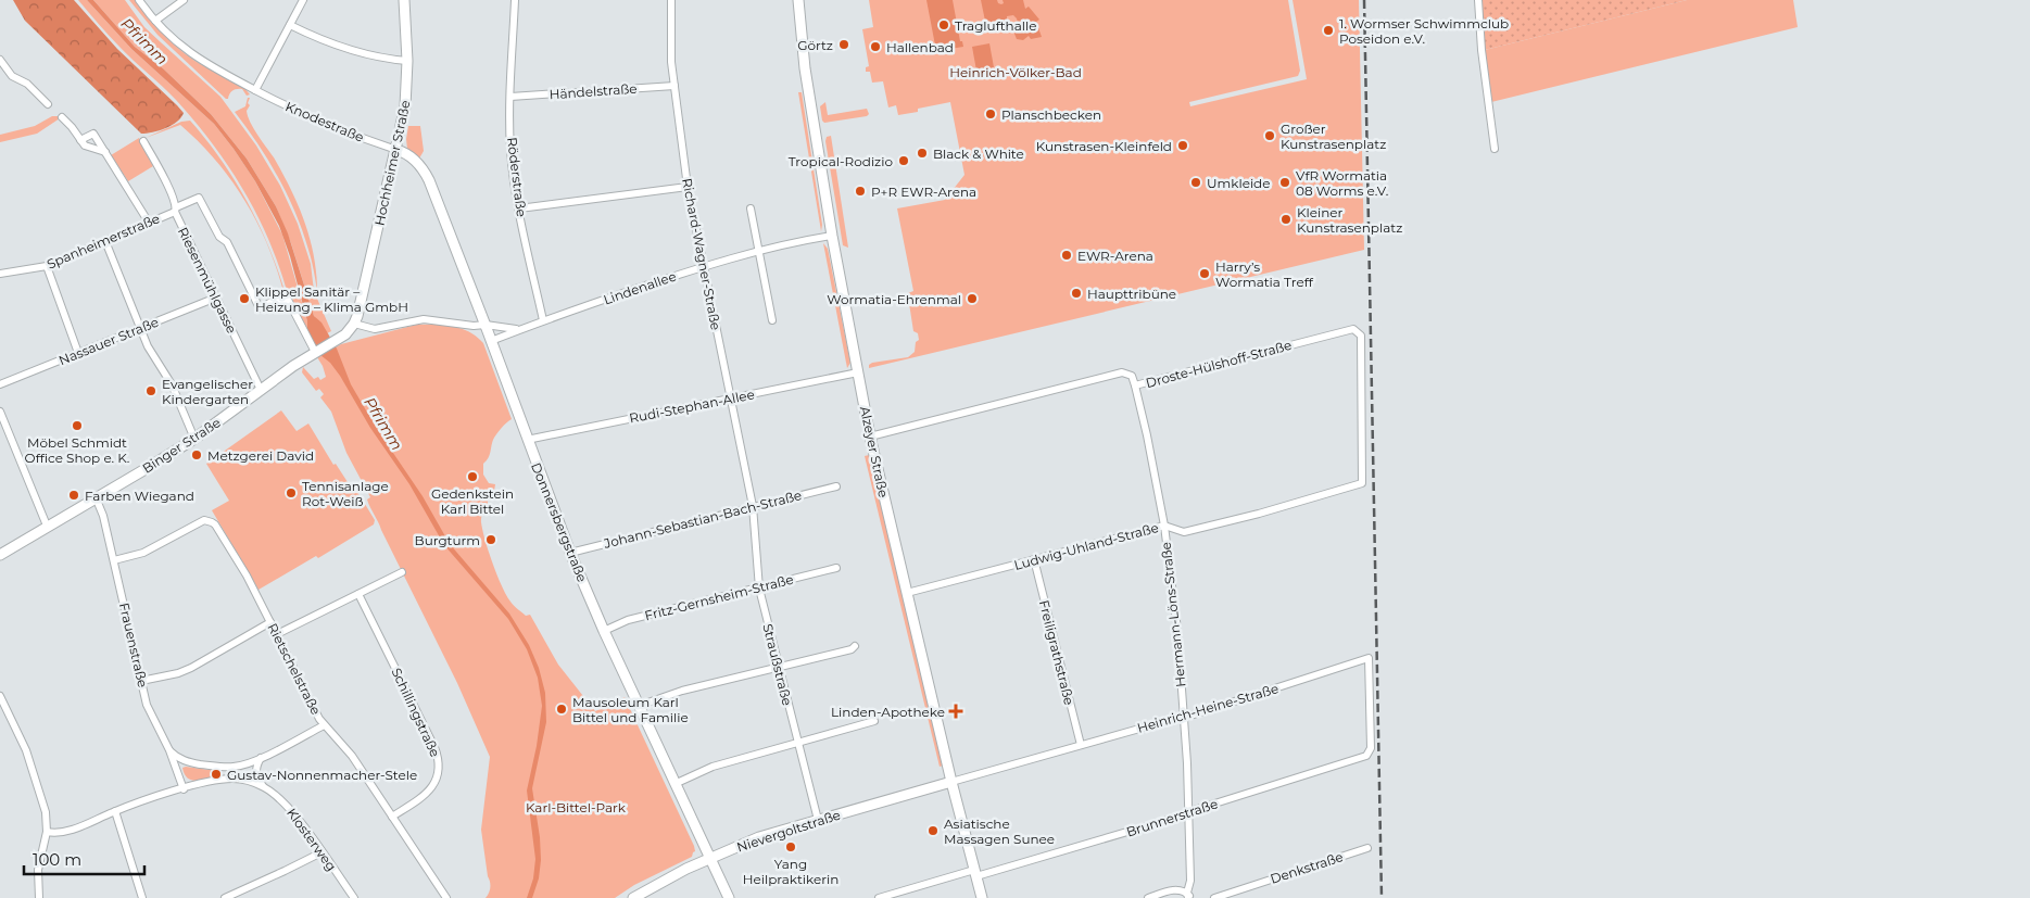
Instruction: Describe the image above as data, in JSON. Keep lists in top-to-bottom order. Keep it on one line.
{"streets":{"street":["Händelstraße","Knodestraße","Hochheimer Straße","Röderstraße","Spanheimerstraße","Richard-Wagner-Straße","Riesenmühlgasse","Lindenallee","Nassauer Straße","Droste-Hülshoff-Straße","Rudi-Stephan-Allee","Binger Straße","Alzeyer Straße","Johann-Sebastian-Bach-Straße","Donnersbergstraße","Ludwig-Uhland-Straße","Fritz-Gernsheim-Straße","Hermann-Löns-Straße","Frauenstraße","Freiligrathstraße","Straußstraße","Rietschelstraße","Heinrich-Heine-Straße","Schillingstraße","Brunnerstraße","Nievergoltstraße","Klosterweg","Denkstraße"]},"crossings":[["Händelstraße","Röderstraße"],["Händelstraße","Richard-Wagner-Straße"],["Knodestraße","Hochheimer Straße"],["Knodestraße","Donnersbergstraße"],["Hochheimer Straße","Lindenallee"],["Hochheimer Straße","Binger Straße"],["Hochheimer Straße","Donnersbergstraße"],["Röderstraße","Lindenallee"],["Spanheimerstraße","Riesenmühlgasse"],["Spanheimerstraße","Binger Straße"],["Richard-Wagner-Straße","Lindenallee"],["Richard-Wagner-Straße","Rudi-Stephan-Allee"],["Richard-Wagner-Straße","Johann-Sebastian-Bach-Straße"],["Richard-Wagner-Straße","Straußstraße"],["Riesenmühlgasse","Nassauer Straße"],["Riesenmühlgasse","Binger Straße"],["Lindenallee","Binger Straße"],["Lindenallee","Alzeyer Straße"],["Lindenallee","Donnersbergstraße"],["Droste-Hülshoff-Straße","Alzeyer Straße"],["Droste-Hülshoff-Straße","Ludwig-Uhland-Straße"],["Droste-Hülshoff-Straße","Hermann-Löns-Straße"],["Rudi-Stephan-Allee","Alzeyer Straße"],["Rudi-Stephan-Allee","Donnersbergstraße"],["Binger Straße","Frauenstraße"],["Alzeyer Straße","Ludwig-Uhland-Straße"],["Alzeyer Straße","Heinrich-Heine-Straße"],["Alzeyer Straße","Brunnerstraße"],["Alzeyer Straße","Nievergoltstraße"],["Johann-Sebastian-Bach-Straße","Donnersbergstraße"],["Johann-Sebastian-Bach-Straße","Straußstraße"],["Donnersbergstraße","Fritz-Gernsheim-Straße"],["Donnersbergstraße","Nievergoltstraße"],["Ludwig-Uhland-Straße","Hermann-Löns-Straße"],["Ludwig-Uhland-Straße","Freiligrathstraße"],["Fritz-Gernsheim-Straße","Straußstraße"],["Hermann-Löns-Straße","Heinrich-Heine-Straße"],["Hermann-Löns-Straße","Brunnerstraße"],["Frauenstraße","Rietschelstraße"],["Frauenstraße","Klosterweg"],["Freiligrathstraße","Heinrich-Heine-Straße"],["Straußstraße","Nievergoltstraße"],["Rietschelstraße","Schillingstraße"],["Heinrich-Heine-Straße","Brunnerstraße"],["Heinrich-Heine-Straße","Nievergoltstraße"]],"water":["Pfrimm"],"parks":["Heinrich-Völker-Bad","Karl-Bittel-Park"],"places":{"other":["Traglufthalle","1. Wormser Schwimmclub Poseidon e.V.","Görtz","Hallenbad","Planschbecken","Großer Kunstrasenplatz","Kunstrasen-Kleinfeld","Black & White","Tropical-Rodizio","Umkleide","VfR Wormatia 08 Worms e.V.","P+R EWR-Arena","Kleiner Kunstrasenplatz","EWR-Arena","Harry’s Wormatia Treff","Haupttribüne","Klippel Sanitär – Heizung – Klima GmbH","Wormatia-Ehrenmal","Evangelischer Kindergarten","Möbel Schmidt Office Shop e. K.","Metzgerei David","Gedenkstein Karl Bittel","Tennisanlage Rot-Weiß","Farben Wiegand","Burgturm","Mausoleum Karl Bittel und Familie","Gustav-Nonnenmacher-Stele","Asiatische Massagen Sunee","Yang Heilpraktikerin"],"health":["Linden-Apotheke"]},"scale_bar":"100 m"}
